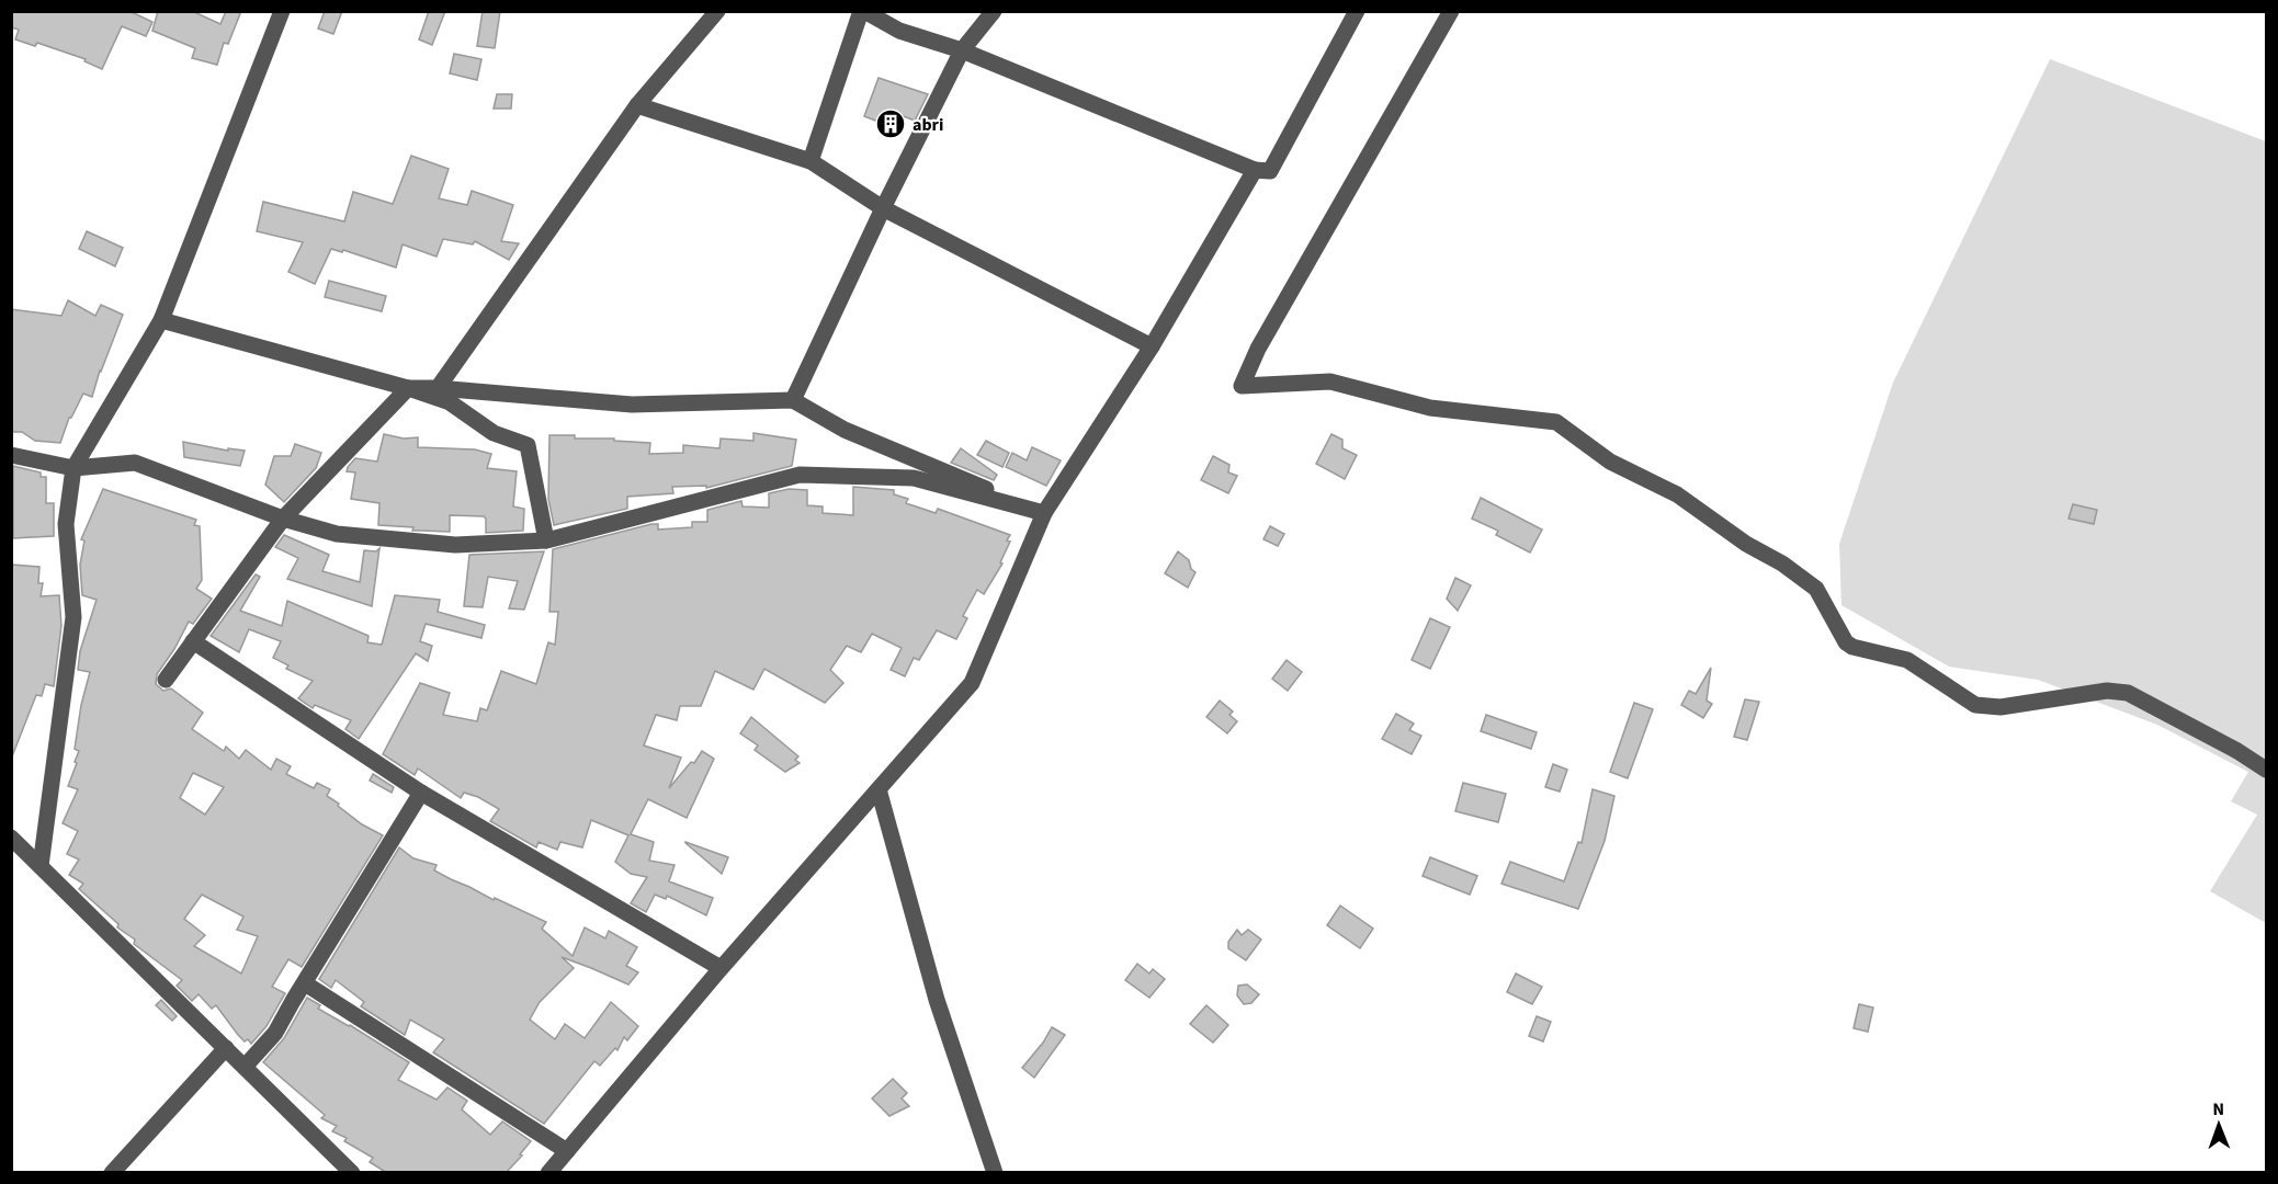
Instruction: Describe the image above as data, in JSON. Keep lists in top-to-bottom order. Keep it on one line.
{"places":{"building":["abri"]},"north":"top"}
